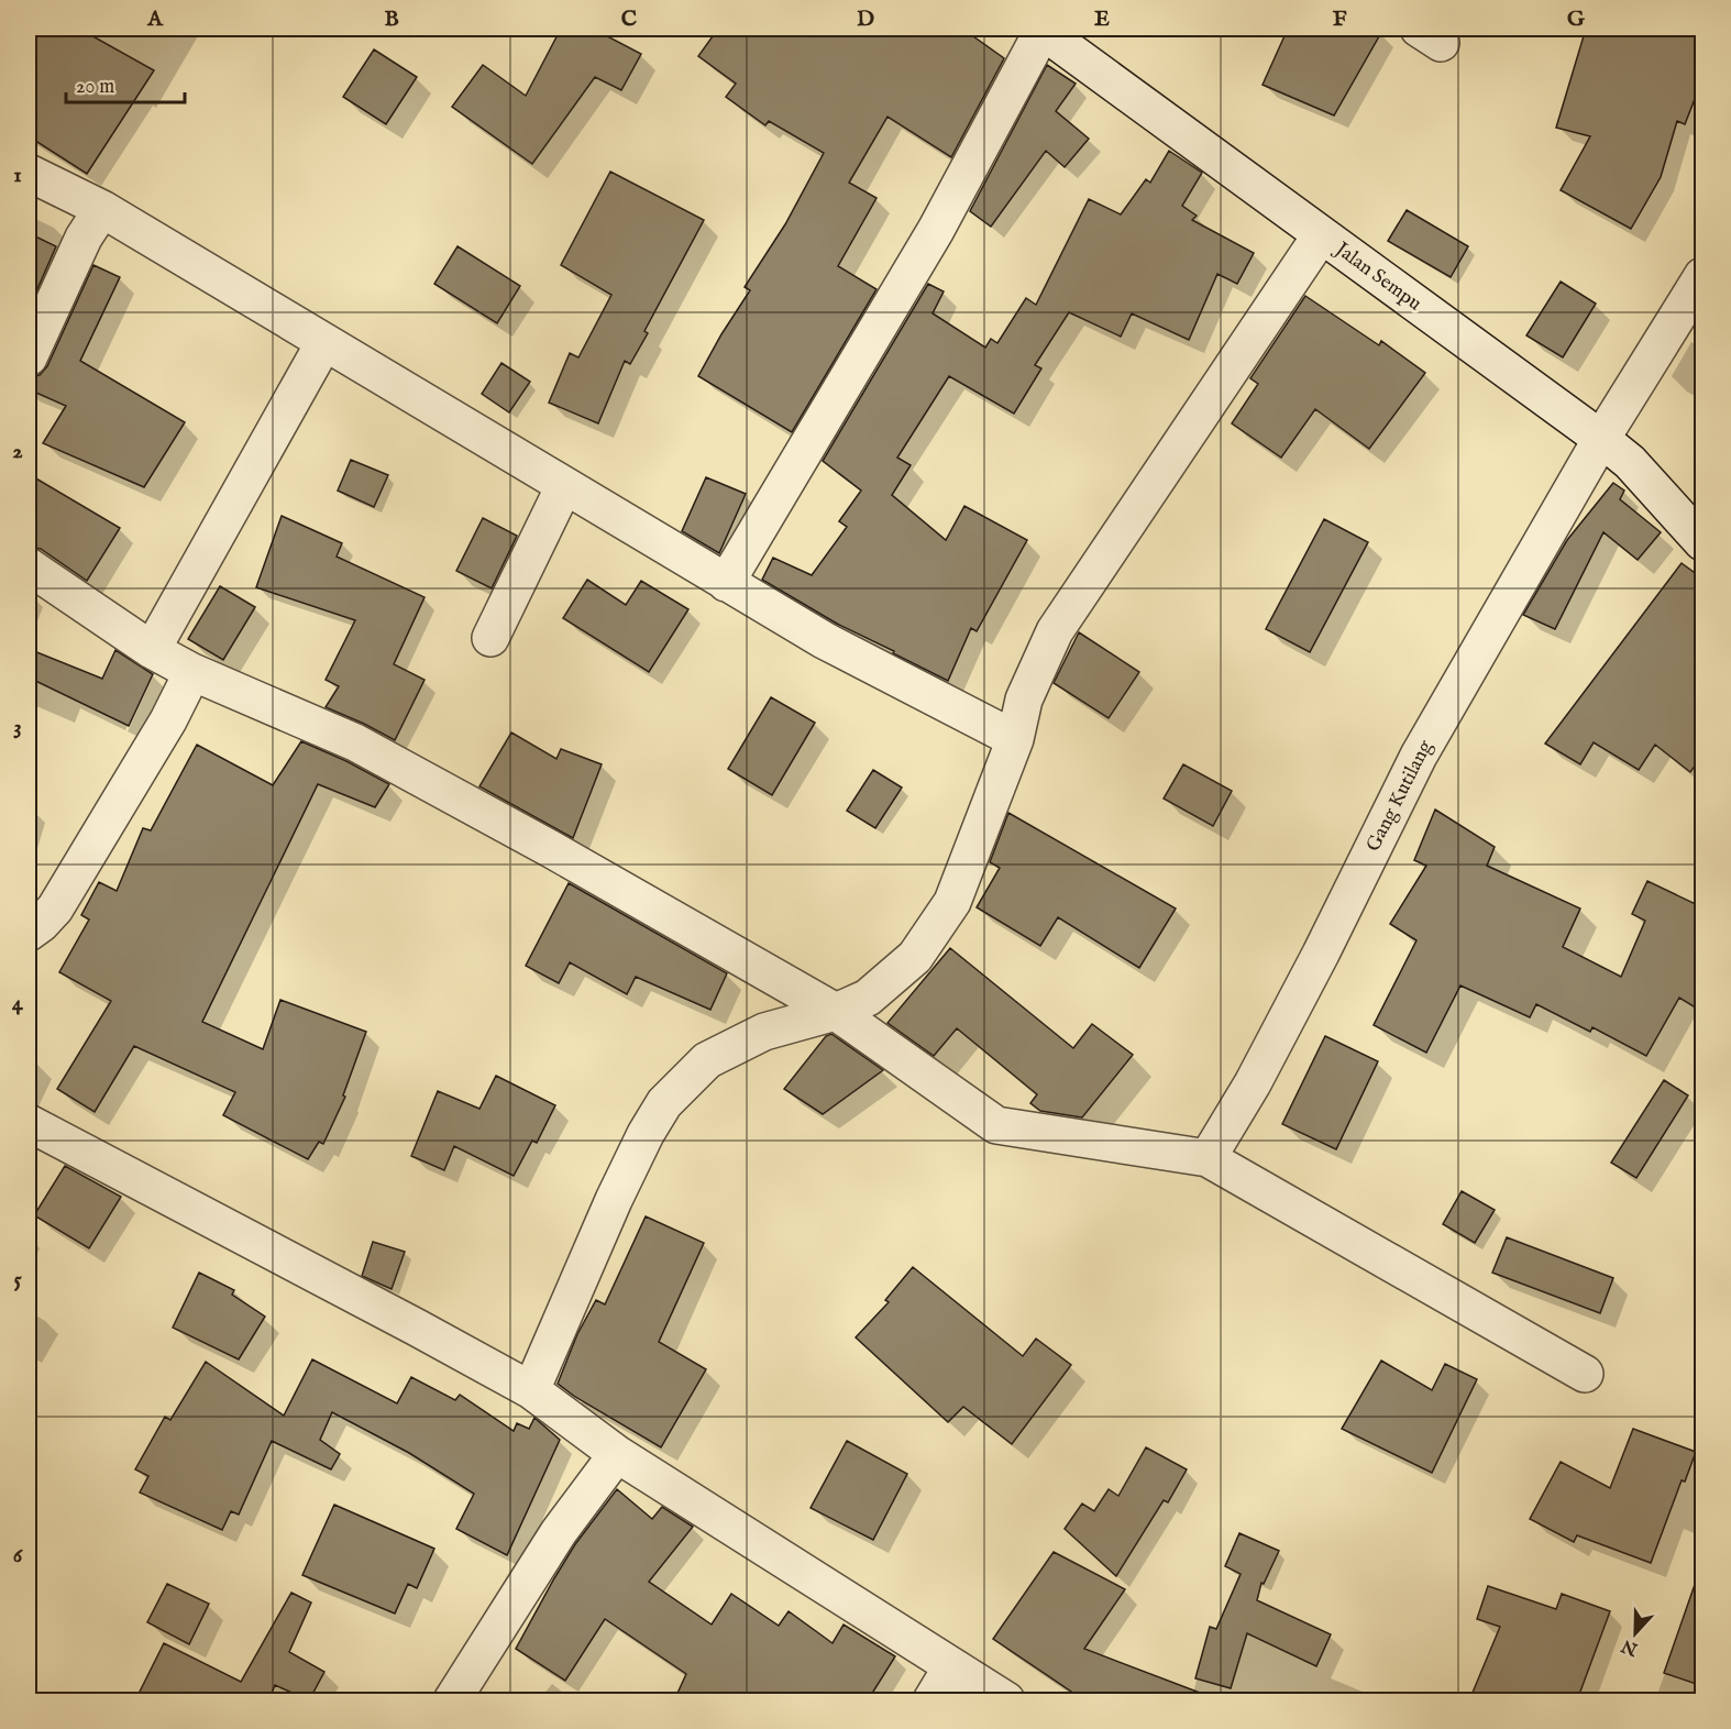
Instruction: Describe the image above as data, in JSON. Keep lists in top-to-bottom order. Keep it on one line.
{"streets":{"street":["Jalan Sempu","Gang Kutilang"]},"crossings":[["Jalan Sempu","Gang Kutilang"]],"scale_bar":"20 m","north":"bottom","grid":{"columns":["A","B","C","D","E","F","G"],"rows":["1","2","3","4","5","6"]}}
